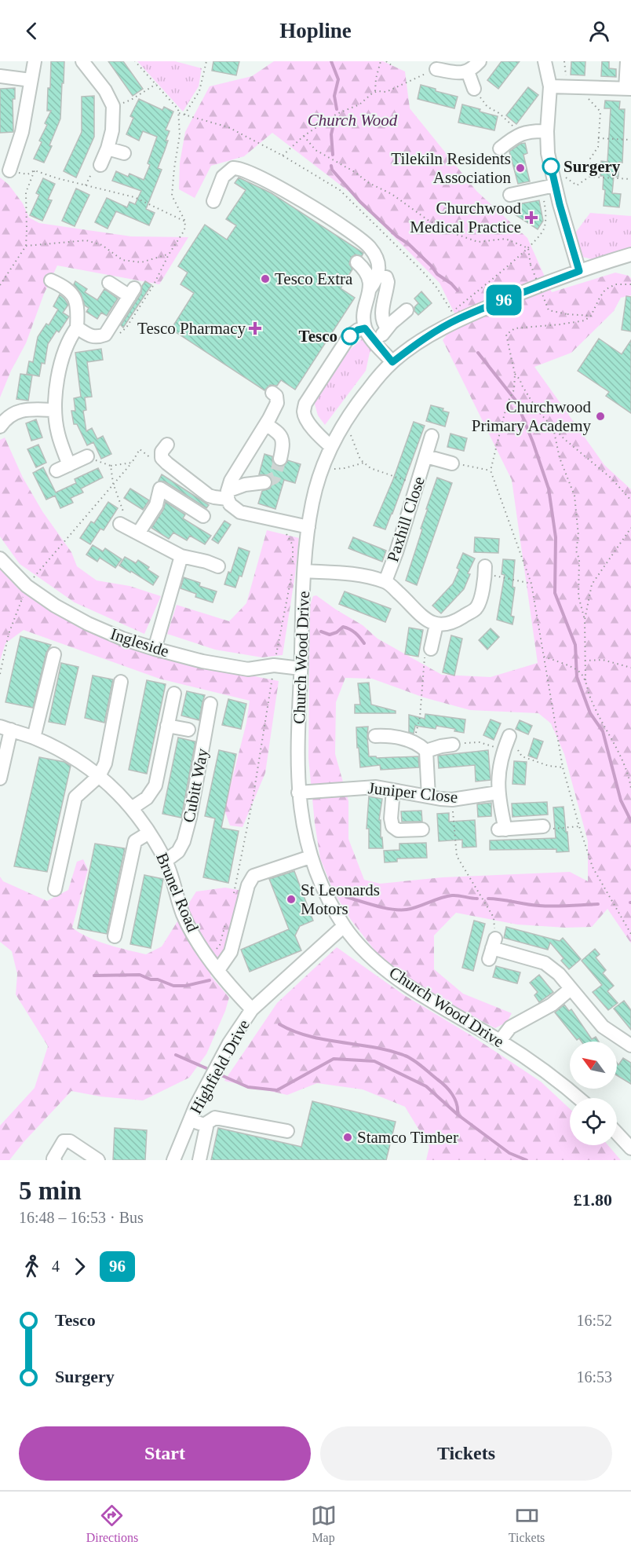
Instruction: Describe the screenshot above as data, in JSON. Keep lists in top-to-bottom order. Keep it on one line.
{"streets":{"street":["Paxhill Close","Ingleside","Church Wood Drive","Cubitt Way","Juniper Close","Brunel Road","Highfield Drive"]},"crossings":[["Ingleside","Church Wood Drive"],["Church Wood Drive","Juniper Close"],["Church Wood Drive","Highfield Drive"],["Cubitt Way","Brunel Road"],["Brunel Road","Highfield Drive"]],"parks":["Church Wood"],"places":{"other":["Surgery","Tilekiln Residents Association","Tesco Extra","Tesco","Churchwood Primary Academy","St Leonards Motors","Stamco Timber"],"health":["Churchwood Medical Practice","Tesco Pharmacy"]},"lines":["bus line 96"],"north":"top left","page":{"header":"Hopline","on_map":"96","heading":["5 min","16:48 – 16:53 · Bus","£1.80"],"legs":["4","96"],"list":[{"name":"Tesco","value":"16:52"},{"name":"Surgery","value":"16:53"}],"buttons":["Start","Tickets"],"tabs":["Directions","Map","Tickets"]}}
